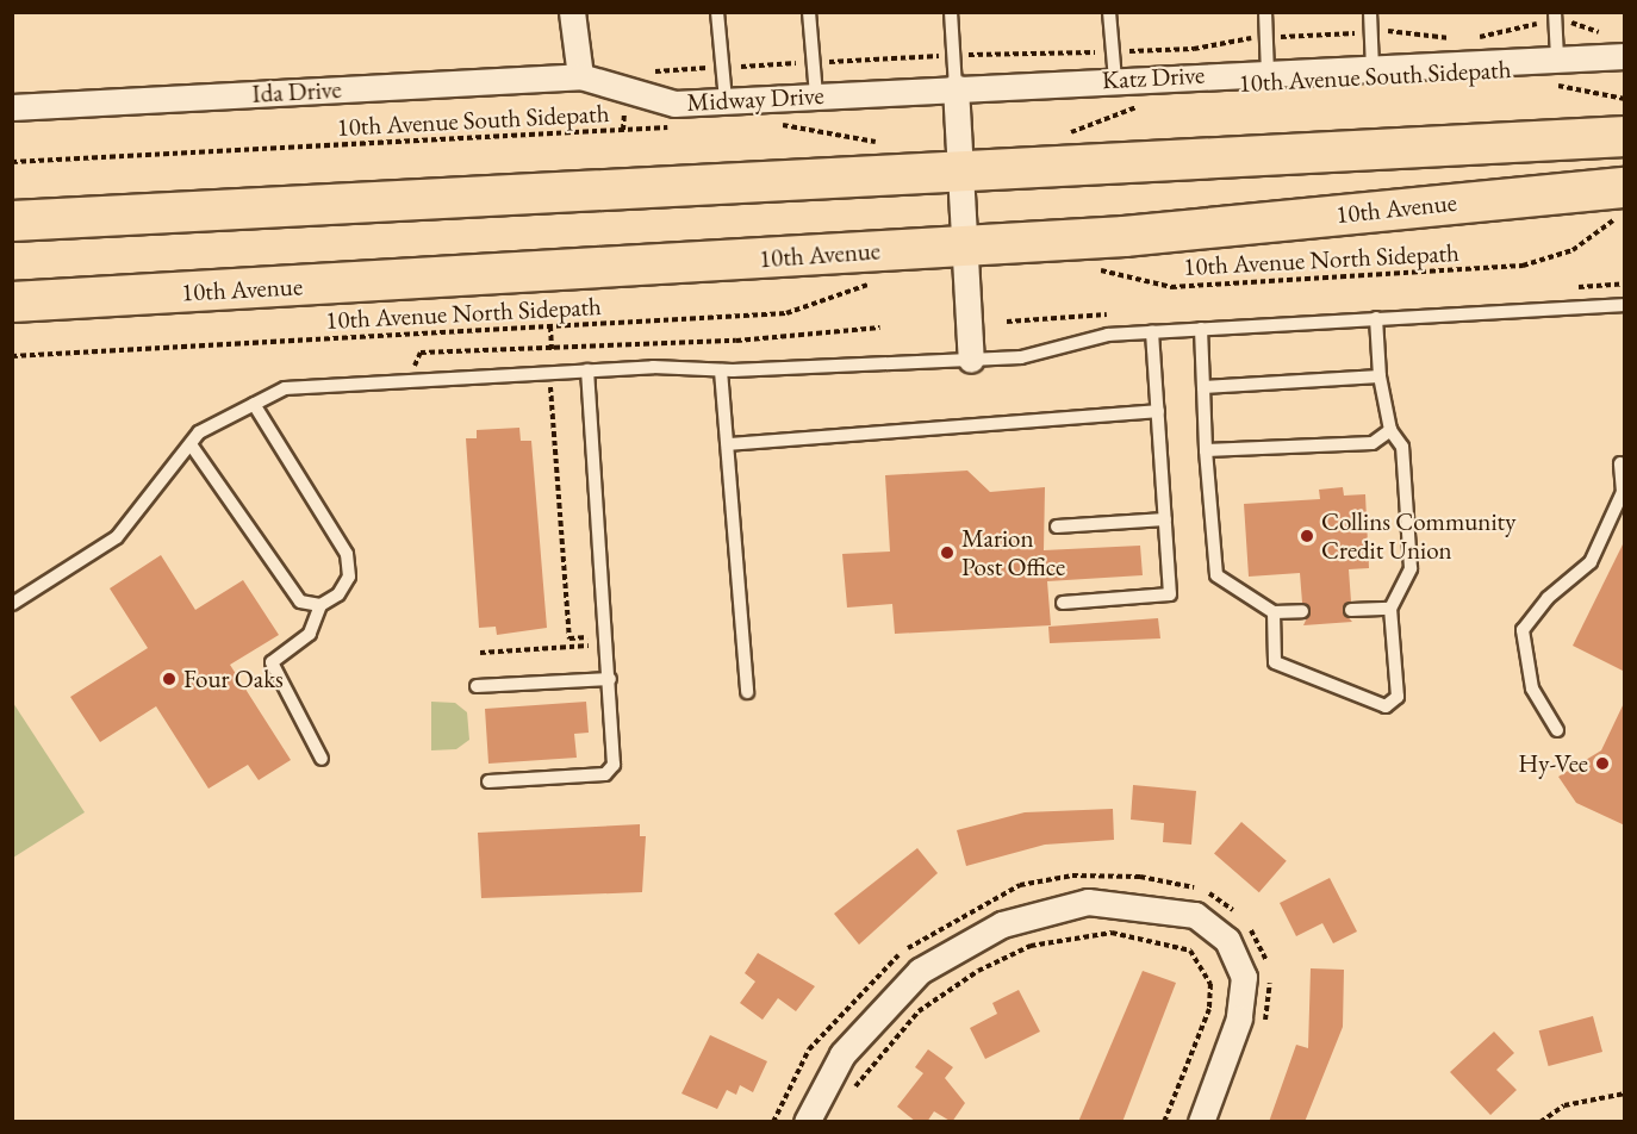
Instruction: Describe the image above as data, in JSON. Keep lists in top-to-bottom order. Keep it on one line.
{"streets":{"main road":["10th Avenue"],"street":["Katz Drive","Ida Drive","Midway Drive"],"path":["10th Avenue South Sidepath","10th Avenue North Sidepath"]},"crossings":[["Katz Drive","Midway Drive"],["Ida Drive","Midway Drive"],["10th Avenue","10th Avenue North Sidepath"]],"places":["Collins Community Credit Union","Marion Post Office","Four Oaks","Hy-Vee"]}
